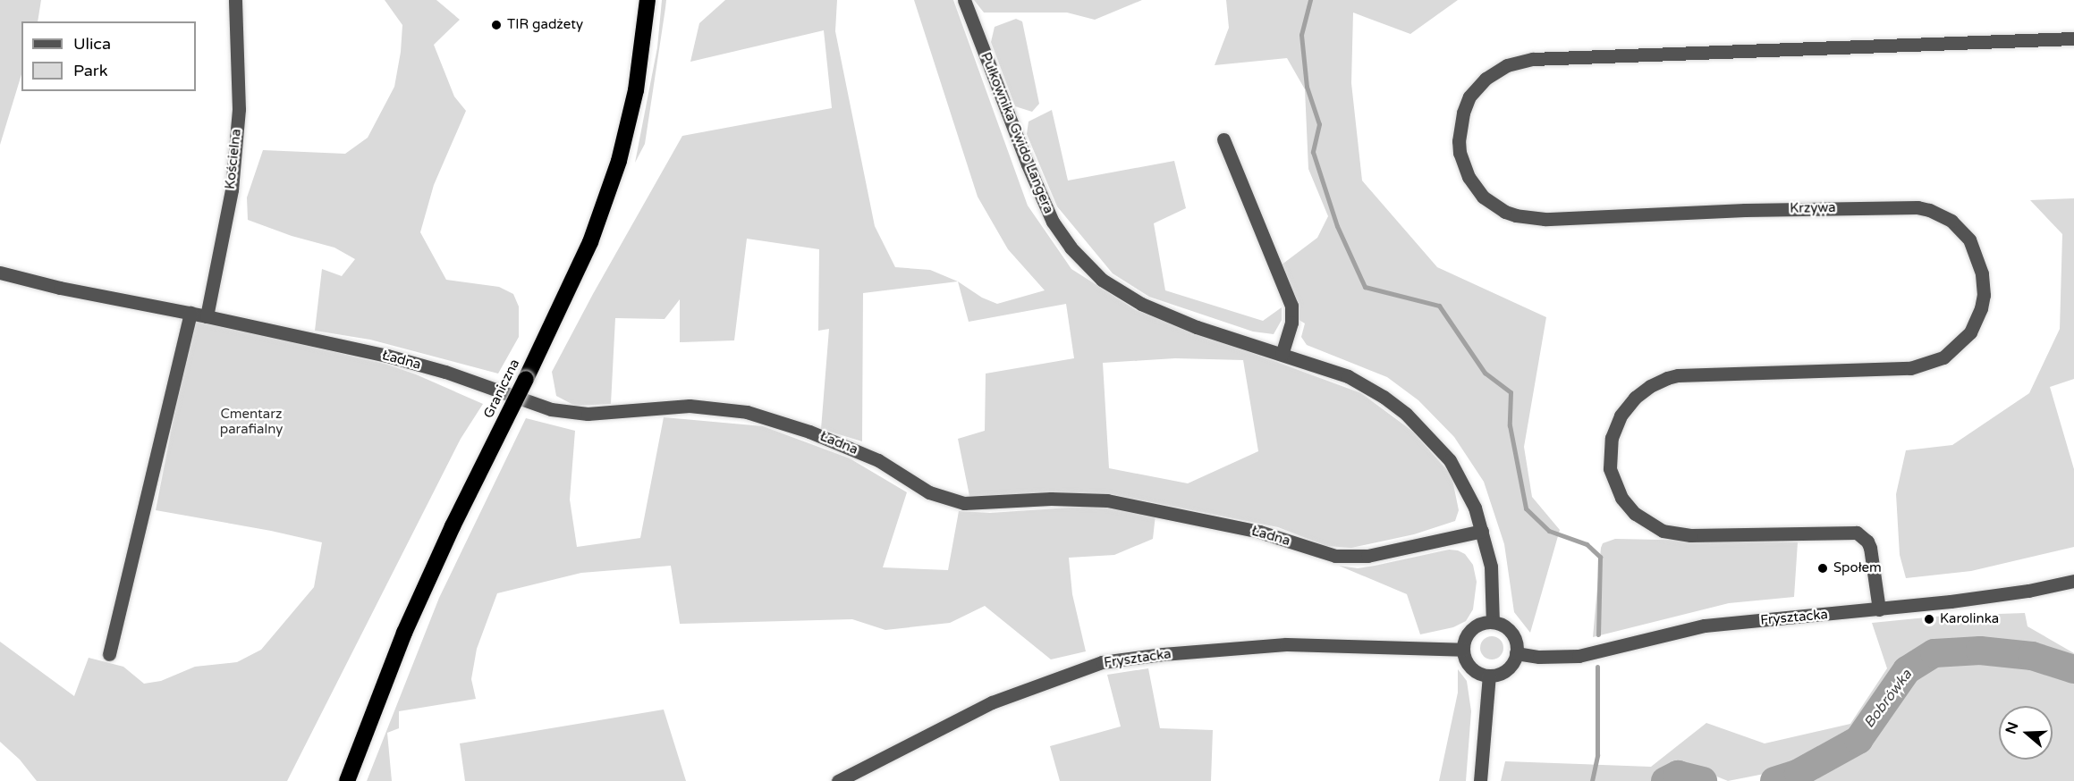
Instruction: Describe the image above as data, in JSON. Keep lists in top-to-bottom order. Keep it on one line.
{"streets":{"highway":["Graniczna"],"street":["Pułkownika Gwido Langera","Kościelna","Krzywa","Ładna","Frysztacka"]},"crossings":[["Pułkownika Gwido Langera","Ładna"],["Pułkownika Gwido Langera","Frysztacka"],["Kościelna","Ładna"],["Krzywa","Frysztacka"]],"water":["Bobrówka"],"parks":["Cmentarz parafialny"],"places":["TIR gadżety","Społem","Karolinka"],"legend":["Ulica","Park"],"north":"left"}
